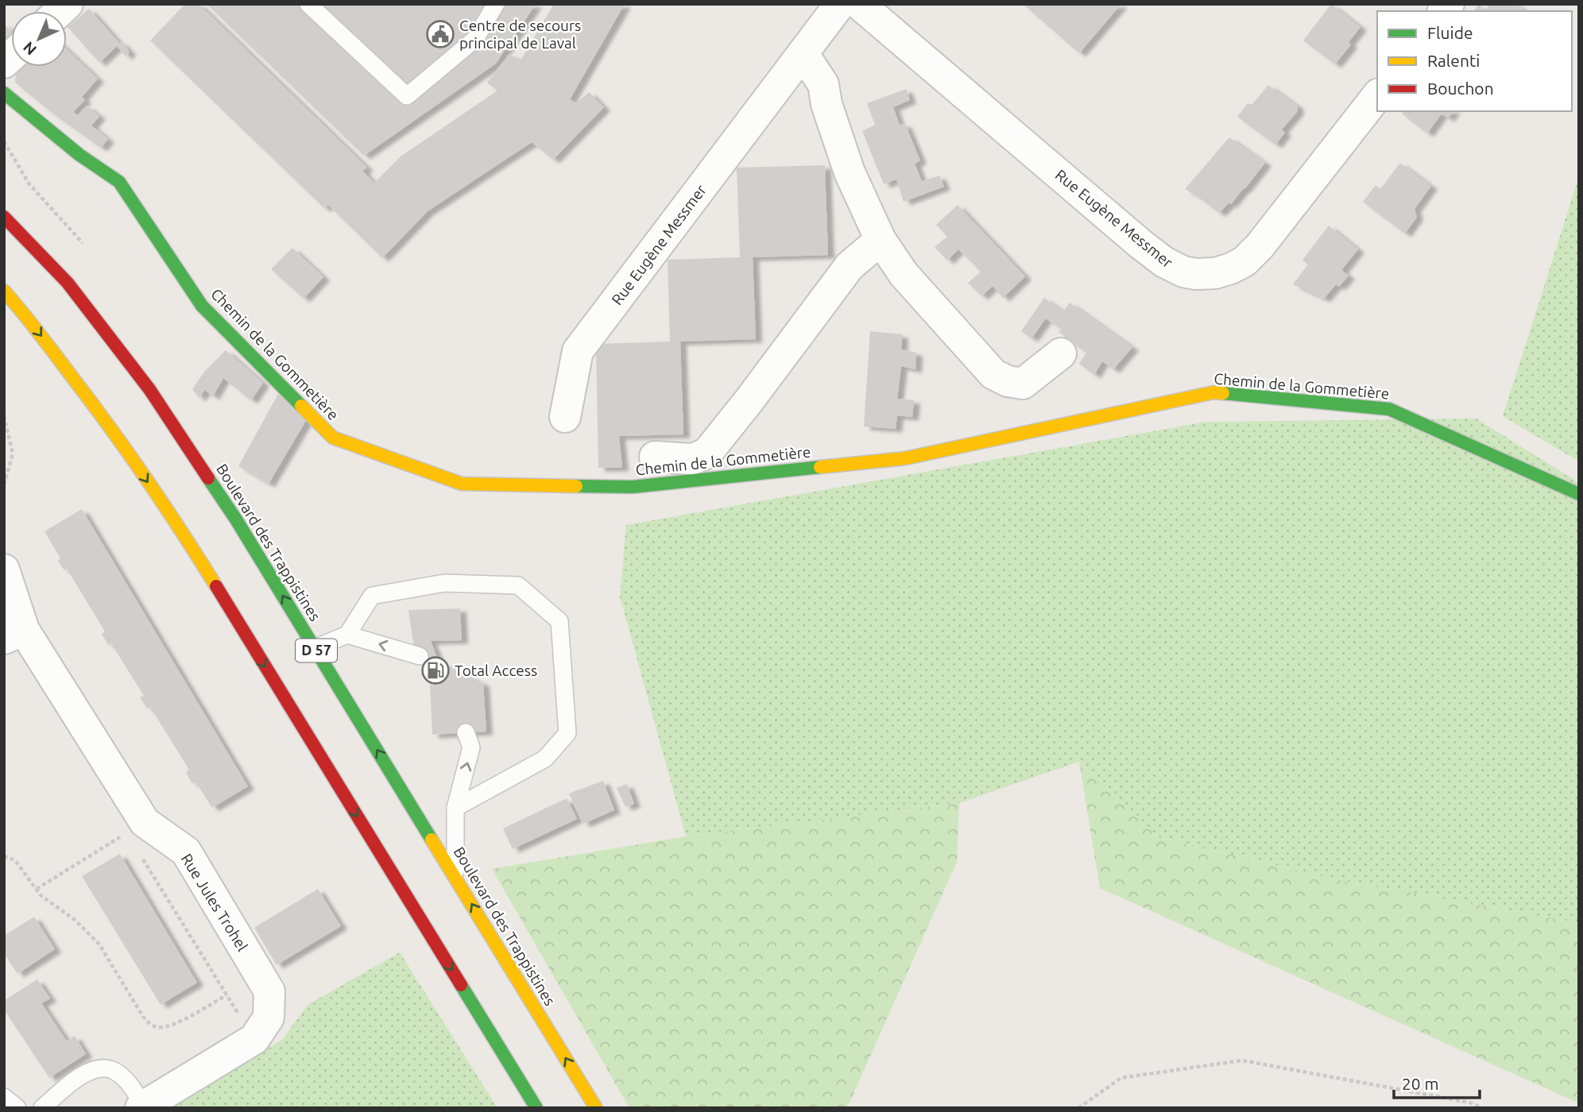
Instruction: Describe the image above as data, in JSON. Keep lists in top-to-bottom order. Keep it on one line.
{"streets":{"main road":["Chemin de la Gommetière","Boulevard des Trappistines","D 57"],"street":["Rue Eugène Messmer","Rue Jules Trohel"]},"places":{"public building":["Centre de secours principal de Laval"],"fuel station":["Total Access"]},"legend":["Fluide","Ralenti","Bouchon"],"scale_bar":"20 m","north":"bottom left"}
